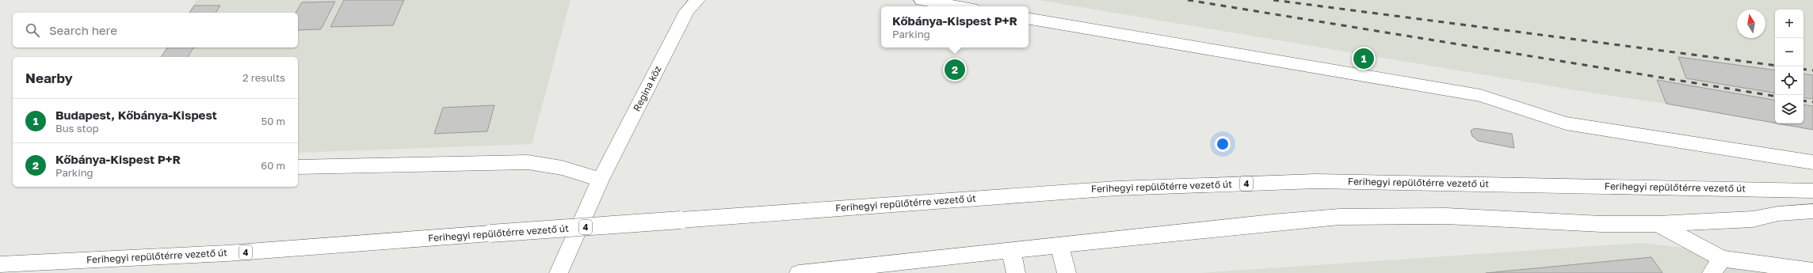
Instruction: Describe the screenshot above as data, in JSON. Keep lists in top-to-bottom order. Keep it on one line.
{"streets":{"street":["Regina köz","Ferihegyi repülőtérre vezető út","4"]},"north":"top","page":{"popup":["Kőbánya-Kispest P+R","Parking"],"map_buttons":["+","−"],"search":"Search here","pins":["1","2"],"heading":["Nearby","2 results"],"list":[{"mark":"1","name":"Budapest, Kőbánya-Kispest","note":"Bus stop","value":"50 m"},{"mark":"2","name":"Kőbánya-Kispest P+R","note":"Parking","value":"60 m"}]}}
